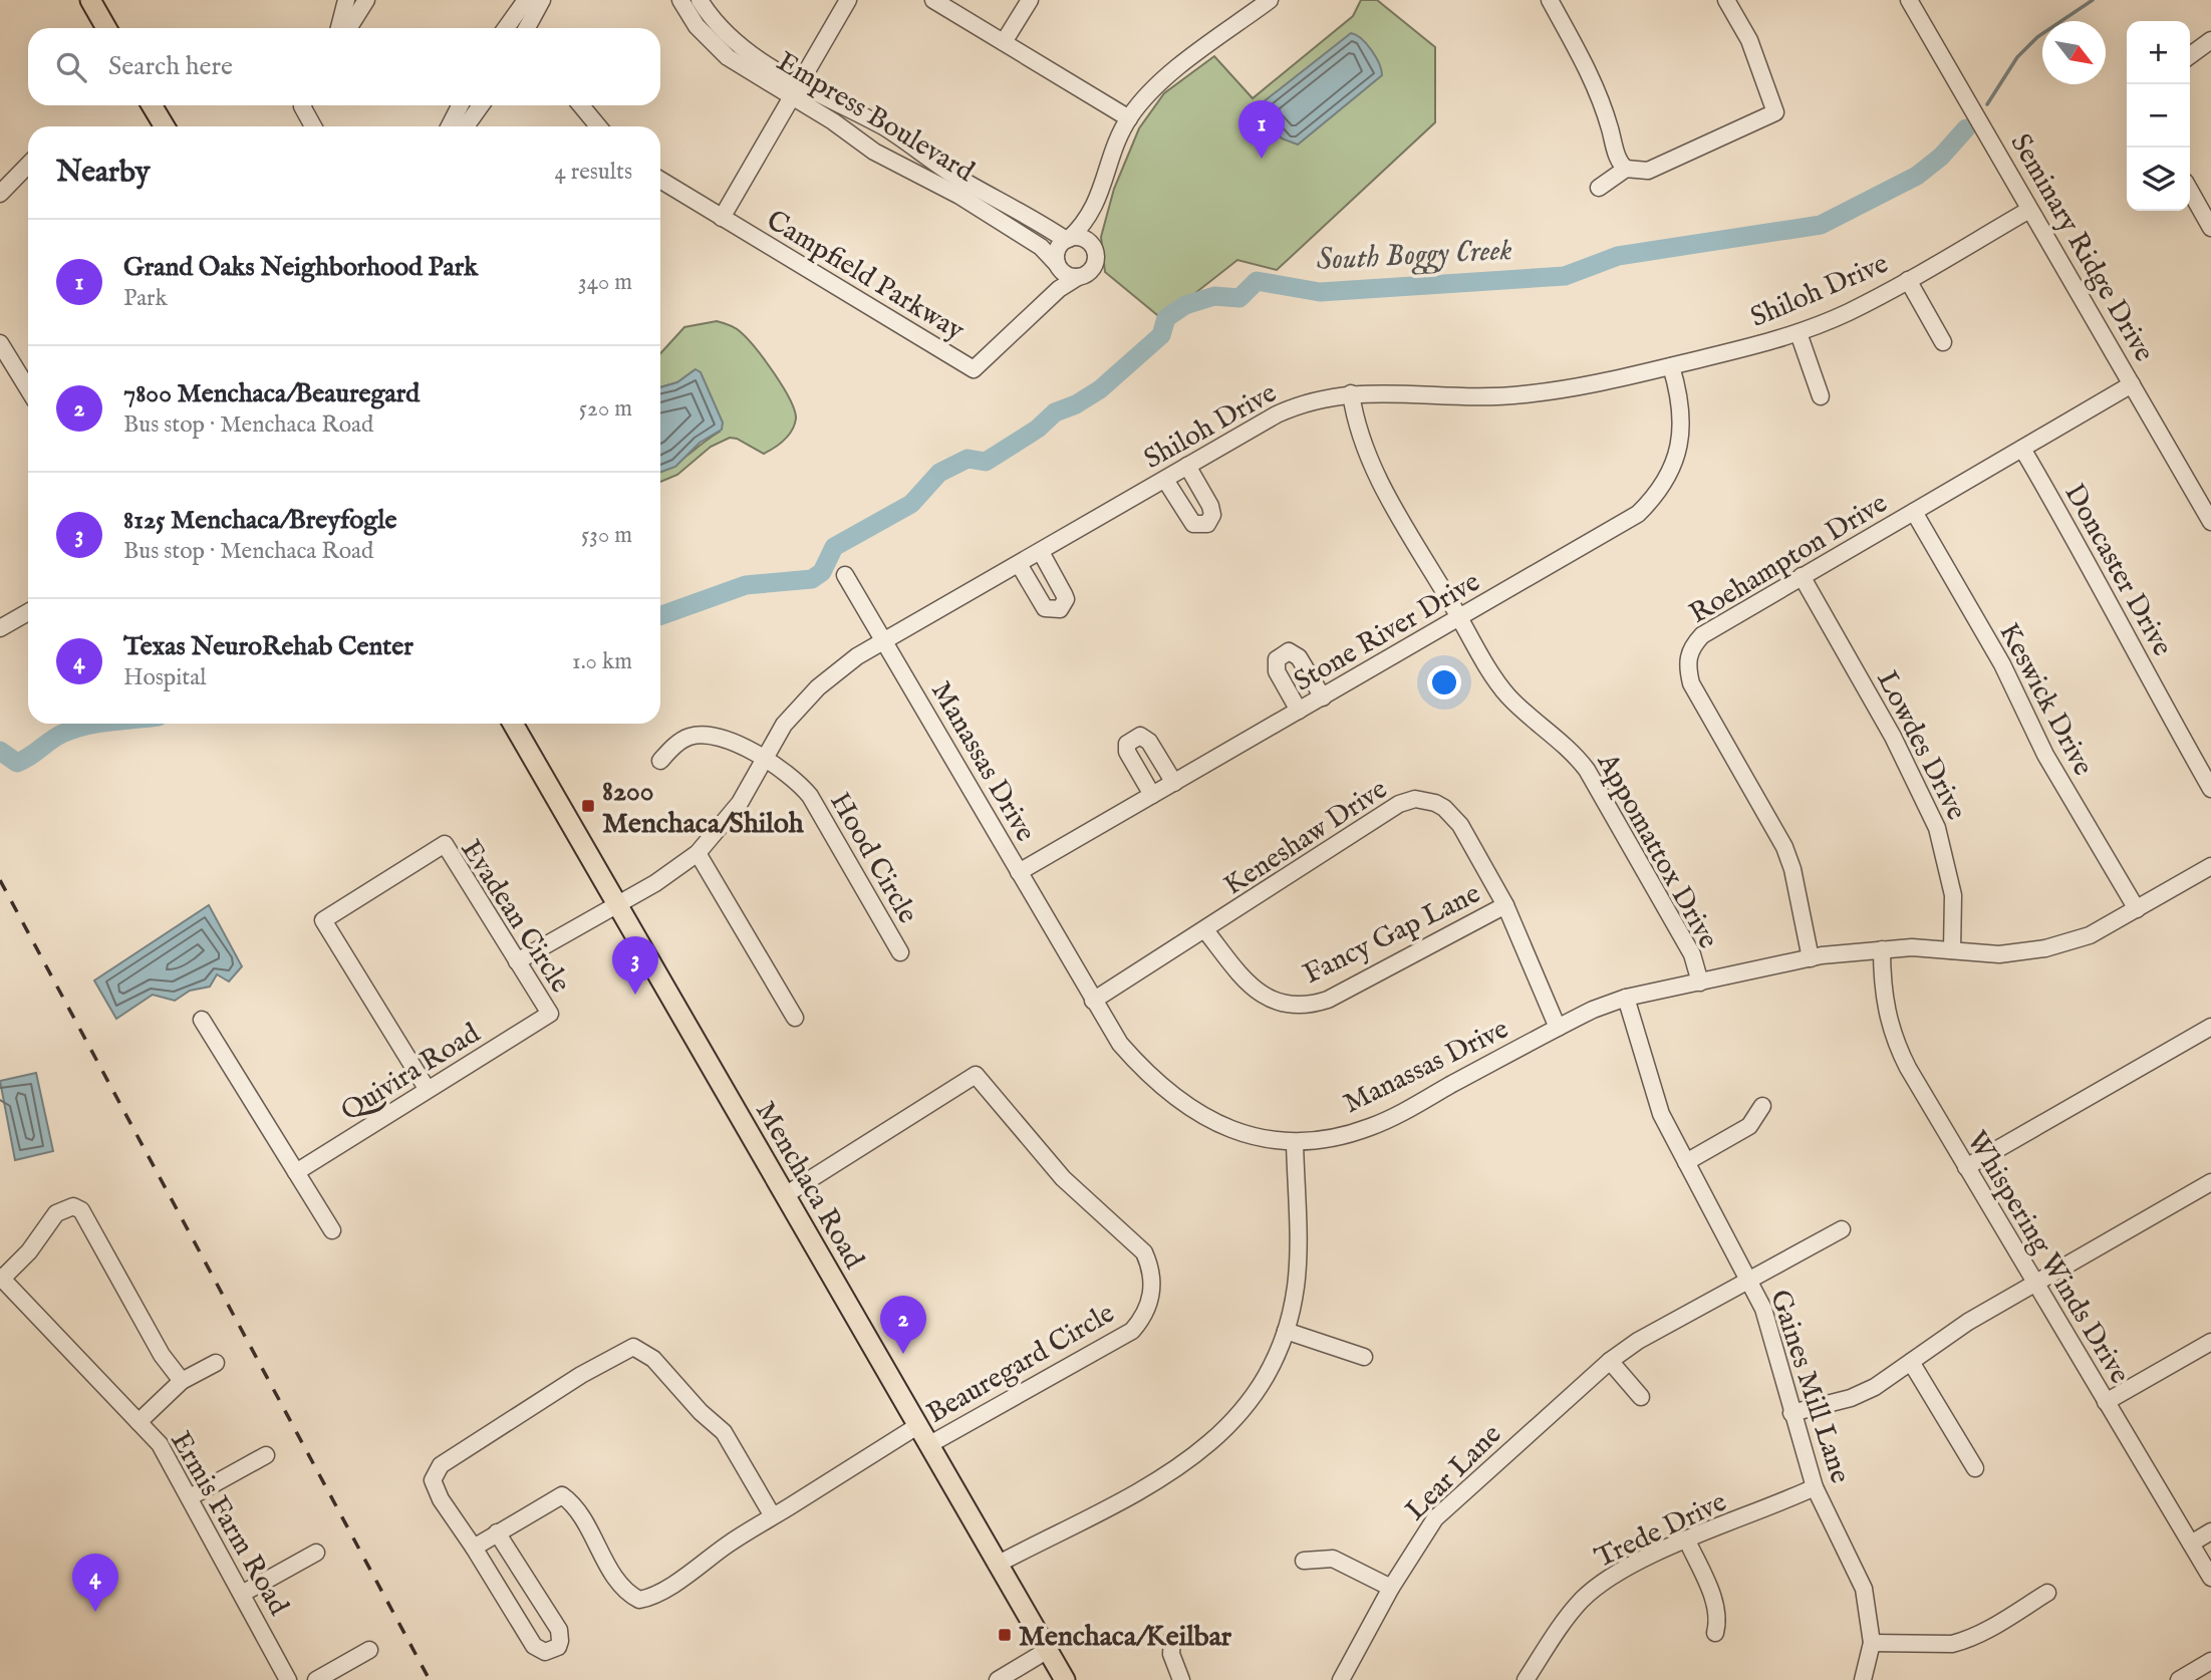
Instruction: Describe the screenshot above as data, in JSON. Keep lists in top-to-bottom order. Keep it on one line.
{"streets":{"main road":["Menchaca Road"],"street":["Empress Boulevard","Seminary Ridge Drive","Campfield Parkway","Shiloh Drive","Roehampton Drive","Doncaster Drive","Stone River Drive","Keswick Drive","Lowdes Drive","Manassas Drive","Keneshaw Drive","Appomattox Drive","Hood Circle","Evadean Circle","Fancy Gap Lane","Quivira Road","Whispering Winds Drive","Beauregard Circle","Gaines Mill Lane","Lear Lane","Ermis Farm Road","Trede Drive"]},"crossings":[["Empress Boulevard","Campfield Parkway"],["Seminary Ridge Drive","Shiloh Drive"],["Seminary Ridge Drive","Roehampton Drive"],["Shiloh Drive","Stone River Drive"],["Shiloh Drive","Manassas Drive"],["Shiloh Drive","Appomattox Drive"],["Shiloh Drive","Hood Circle"],["Shiloh Drive","Evadean Circle"],["Shiloh Drive","Menchaca Road"],["Roehampton Drive","Doncaster Drive"],["Roehampton Drive","Keswick Drive"],["Roehampton Drive","Lowdes Drive"],["Roehampton Drive","Manassas Drive"],["Stone River Drive","Manassas Drive"],["Stone River Drive","Appomattox Drive"],["Keswick Drive","Manassas Drive"],["Lowdes Drive","Manassas Drive"],["Manassas Drive","Keneshaw Drive"],["Manassas Drive","Appomattox Drive"],["Manassas Drive","Whispering Winds Drive"],["Manassas Drive","Gaines Mill Lane"],["Keneshaw Drive","Fancy Gap Lane"],["Evadean Circle","Quivira Road"],["Menchaca Road","Beauregard Circle"],["Gaines Mill Lane","Lear Lane"],["Gaines Mill Lane","Trede Drive"]],"water":["South Boggy Creek"],"places":{"transit":["8200 Menchaca/Shiloh","Menchaca/Keilbar"]},"north":"bottom right","page":{"map_buttons":["+","−"],"search":"Search here","pins":["1","3","2","4"],"heading":["Nearby","4 results"],"list":[{"mark":"1","name":"Grand Oaks Neighborhood Park","note":"Park","value":"340 m"},{"mark":"2","name":"7800 Menchaca/Beauregard","note":"Bus stop · Menchaca Road","value":"520 m"},{"mark":"3","name":"8125 Menchaca/Breyfogle","note":"Bus stop · Menchaca Road","value":"530 m"},{"mark":"4","name":"Texas NeuroRehab Center","note":"Hospital","value":"1.0 km"}]}}
